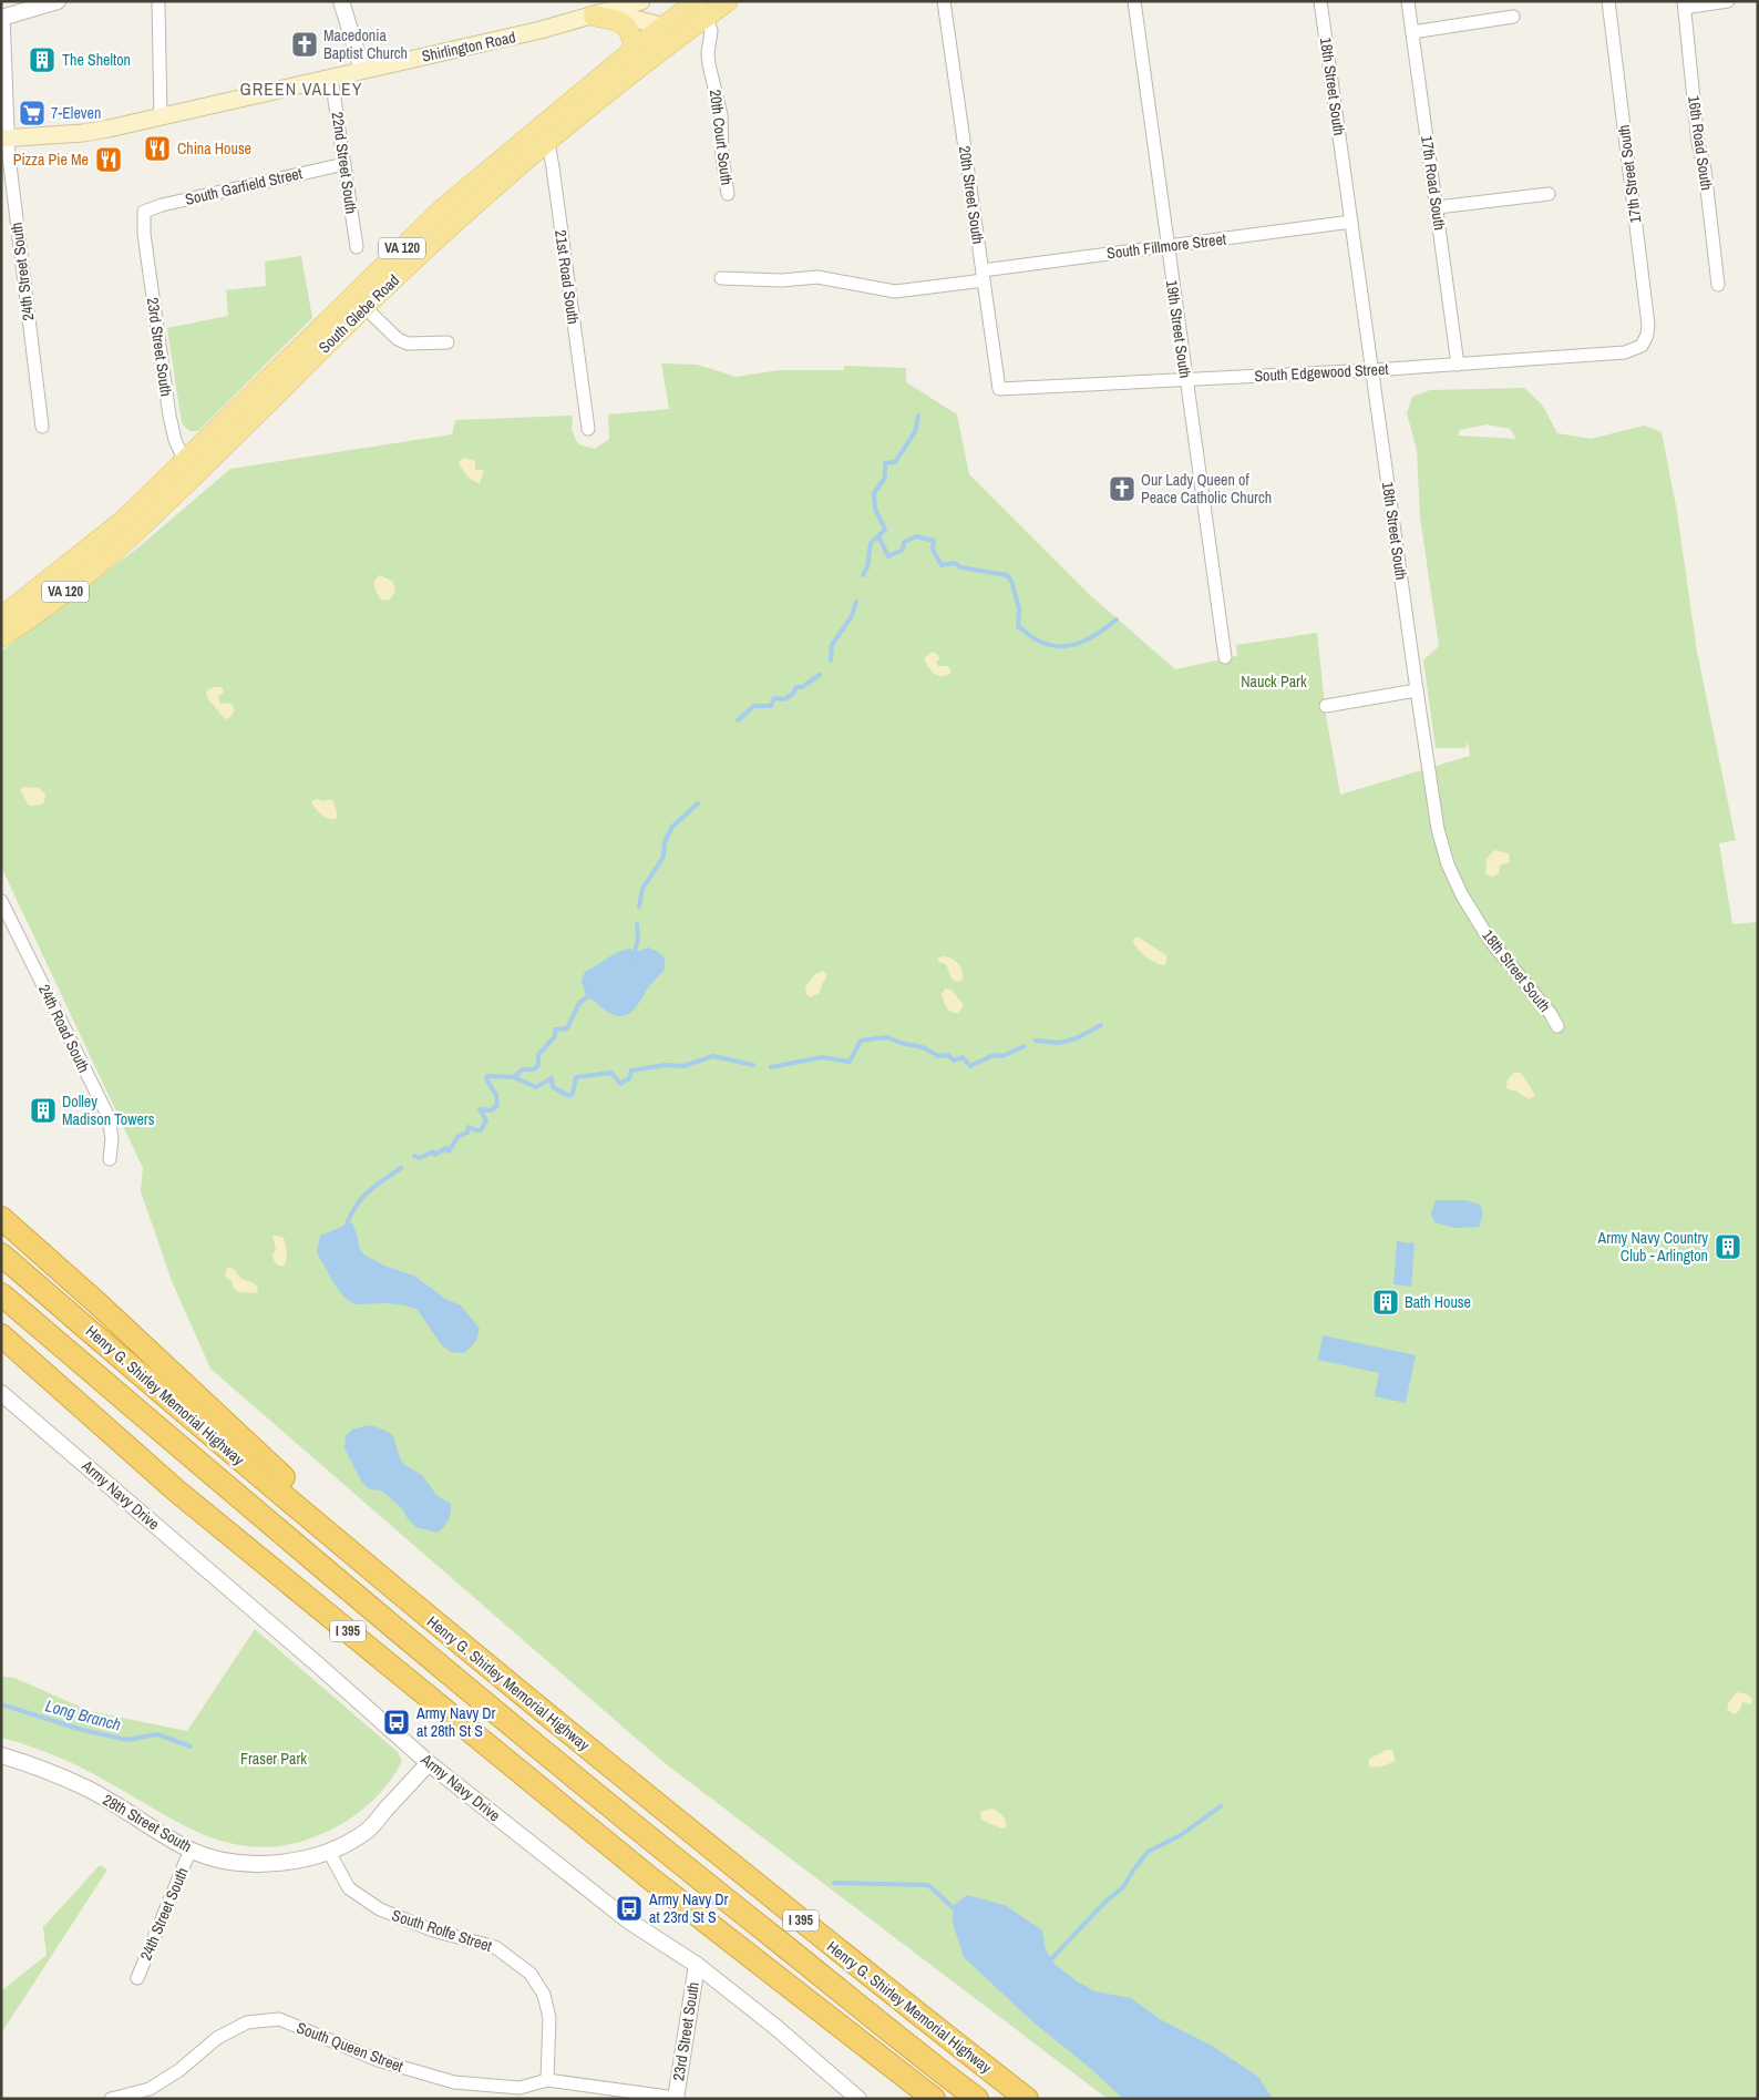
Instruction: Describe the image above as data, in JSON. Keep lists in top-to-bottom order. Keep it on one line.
{"streets":{"highway":["Henry G. Shirley Memorial Highway","I 395"],"main road":["Shirlington Road","VA 120","South Glebe Road"],"street":["18th Street South","20th Court South","16th Road South","22nd Street South","17th Street South","17th Road South","South Garfield Street","20th Street South","South Fillmore Street","24th Street South","21st Road South","19th Street South","23rd Street South","South Edgewood Street","24th Road South","Army Navy Drive","28th Street South","South Rolfe Street","South Queen Street"]},"crossings":[["Shirlington Road","22nd Street South"],["Shirlington Road","24th Street South"],["18th Street South","South Fillmore Street"],["18th Street South","South Edgewood Street"],["20th Court South","South Glebe Road"],["22nd Street South","South Garfield Street"],["17th Street South","South Edgewood Street"],["17th Road South","South Edgewood Street"],["South Garfield Street","23rd Street South"],["20th Street South","South Fillmore Street"],["20th Street South","South Edgewood Street"],["South Fillmore Street","19th Street South"],["24th Street South","28th Street South"],["21st Road South","South Glebe Road"],["South Glebe Road","23rd Street South"],["19th Street South","South Edgewood Street"],["23rd Street South","Army Navy Drive"],["23rd Street South","South Queen Street"],["Army Navy Drive","28th Street South"],["28th Street South","South Rolfe Street"],["South Rolfe Street","South Queen Street"]],"districts":["GREEN VALLEY"],"water":["Long Branch"],"parks":["Nauck Park","Fraser Park"],"places":{"church":["Macedonia Baptist Church","Our Lady Queen of Peace Catholic Church"],"building":["The Shelton","Dolley Madison Towers","Army Navy Country Club - Arlington","Bath House"],"supermarket":["7-Eleven"],"restaurant":["China House","Pizza Pie Me"],"bus stop":["Army Navy Dr at 28th St S","Army Navy Dr at 23rd St S"]}}
